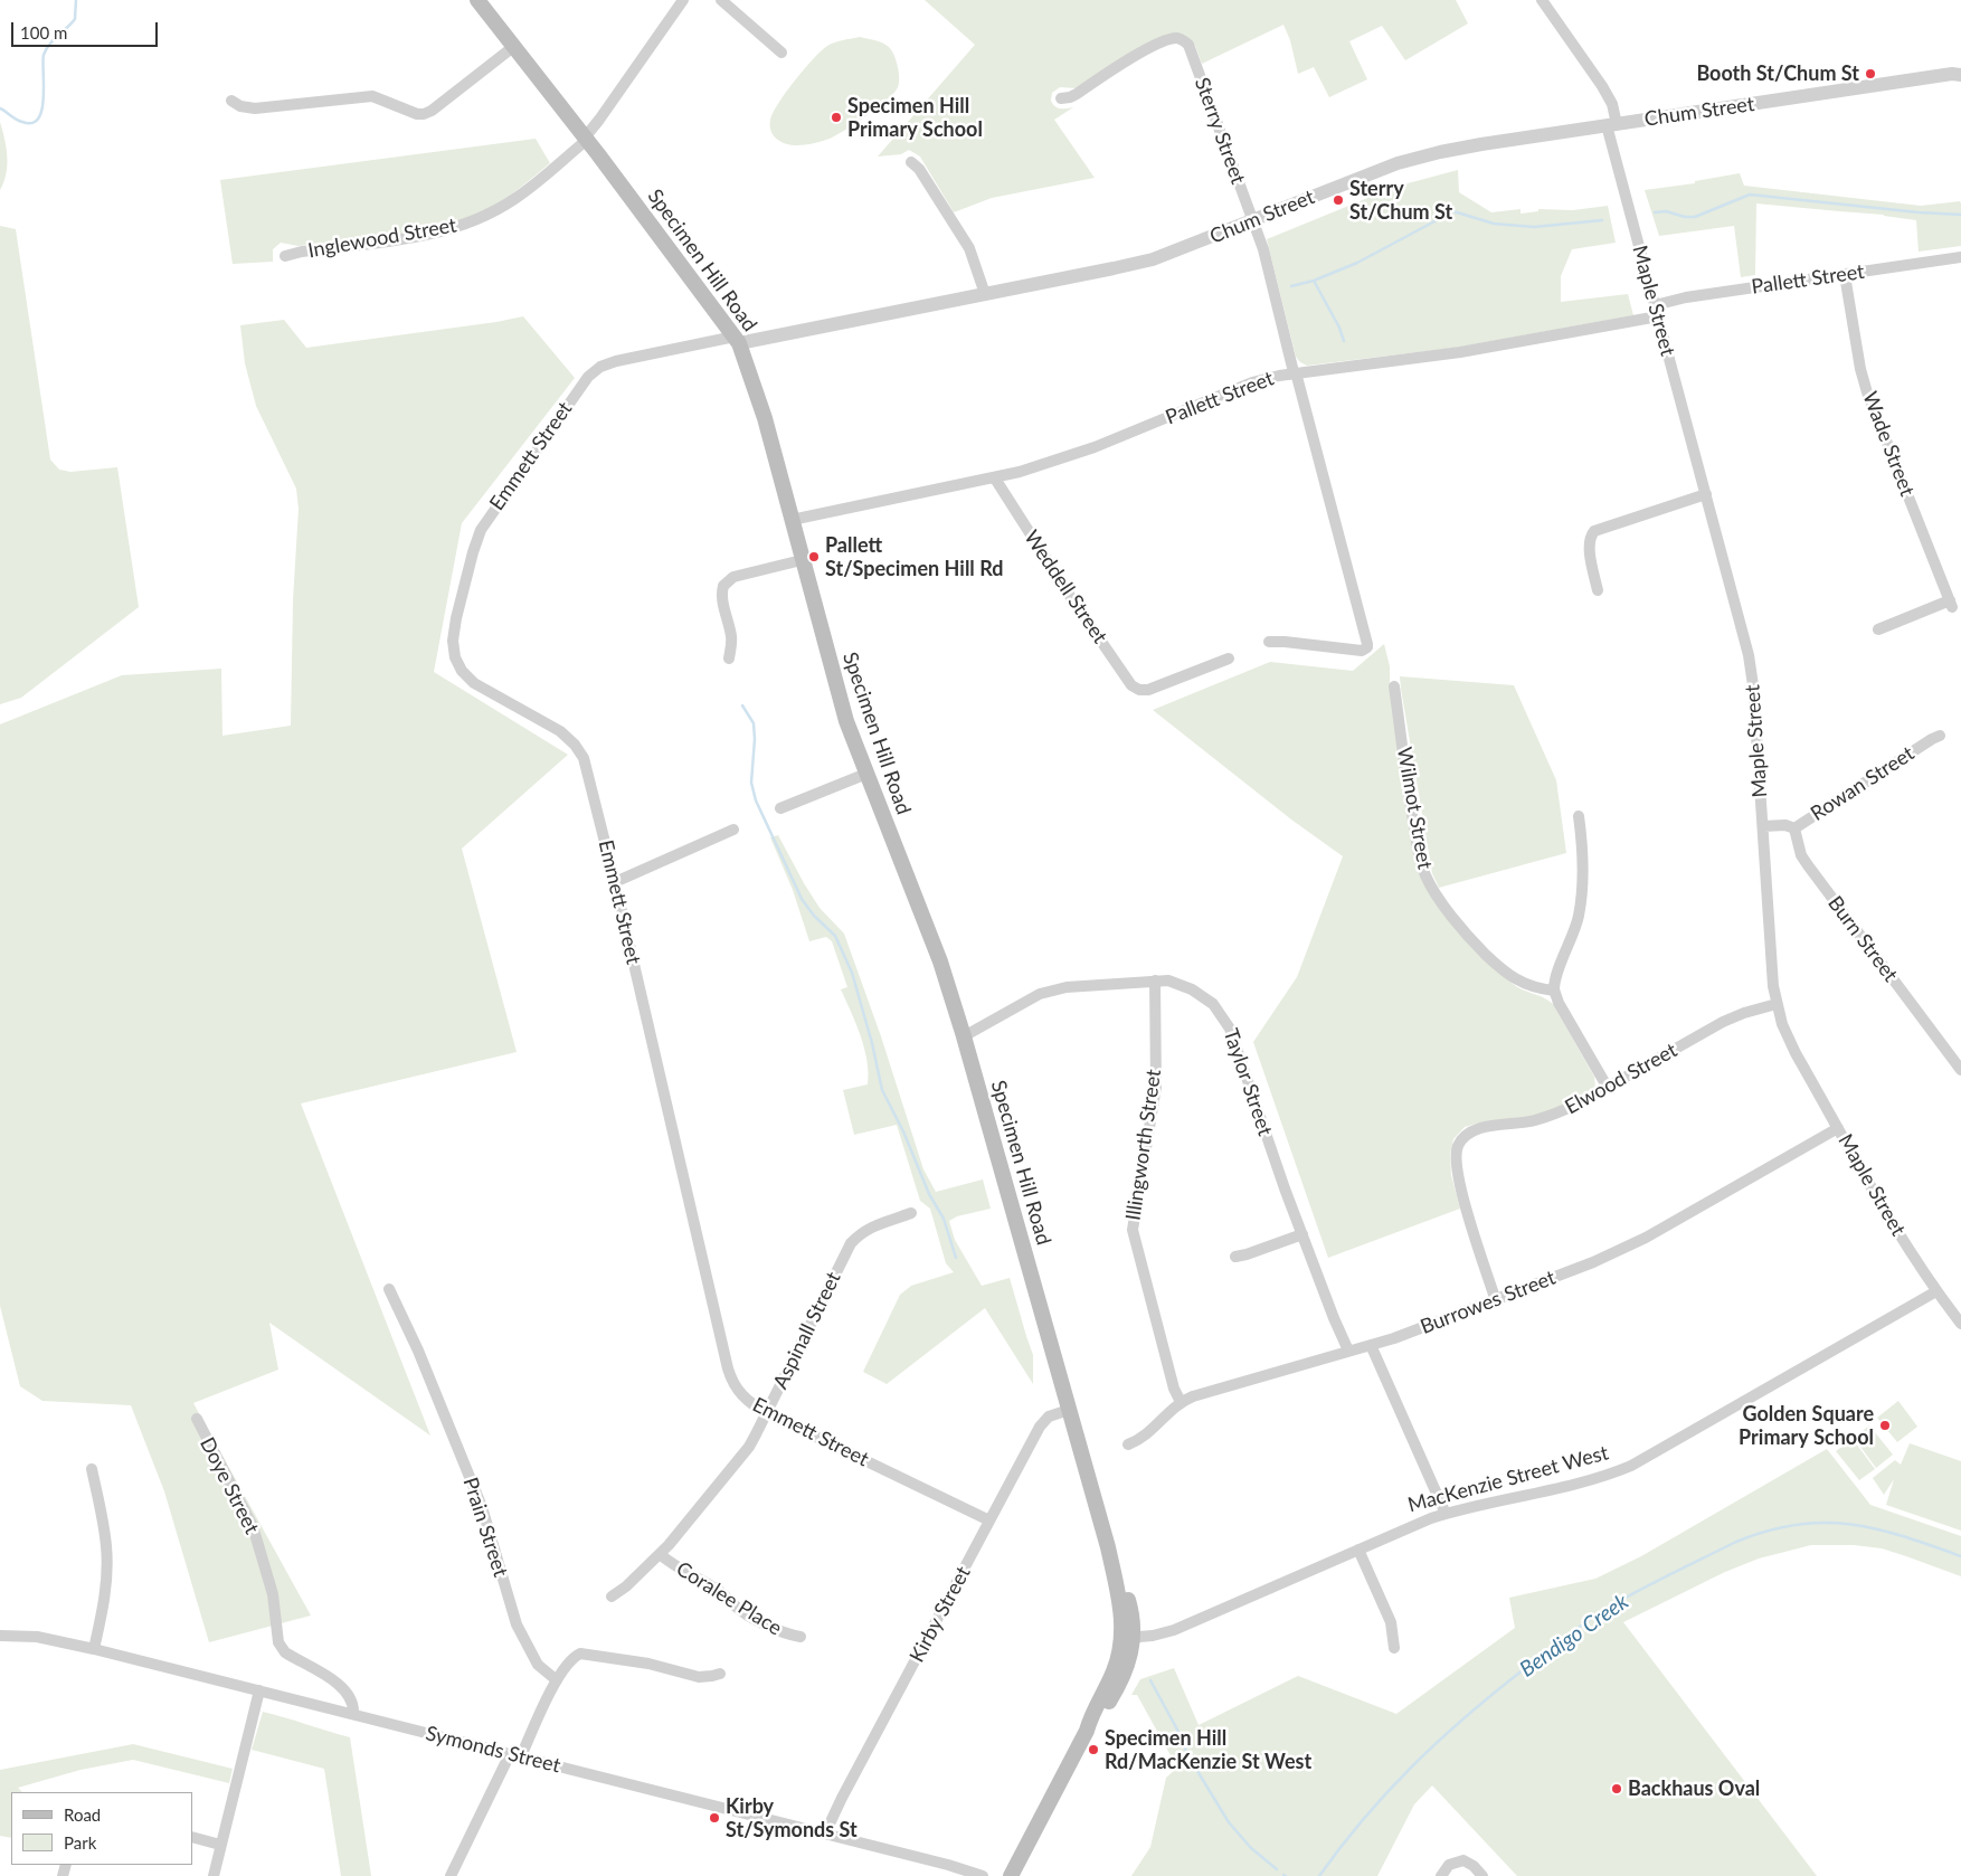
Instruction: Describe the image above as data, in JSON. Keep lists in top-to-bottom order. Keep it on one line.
{"streets":{"main road":["Specimen Hill Road"],"street":["Chum Street","Sterry Street","Inglewood Street","Pallett Street","Maple Street","Wade Street","Emmett Street","Weddell Street","Rowan Street","Wilmot Street","Burn Street","Elwood Street","Taylor Street","Illingworth Street","Burrowes Street","Aspinall Street","MacKenzie Street West","Doye Street","Prain Street","Coralee Place","Kirby Street","Symonds Street"]},"crossings":[["Chum Street","Sterry Street"],["Chum Street","Specimen Hill Road"],["Chum Street","Maple Street"],["Chum Street","Emmett Street"],["Inglewood Street","Specimen Hill Road"],["Specimen Hill Road","Pallett Street"],["Specimen Hill Road","Emmett Street"],["Specimen Hill Road","Taylor Street"],["Specimen Hill Road","MacKenzie Street West"],["Specimen Hill Road","Kirby Street"],["Pallett Street","Maple Street"],["Pallett Street","Wade Street"],["Pallett Street","Weddell Street"],["Maple Street","Elwood Street"],["Maple Street","Burrowes Street"],["Maple Street","MacKenzie Street West"],["Emmett Street","Aspinall Street"],["Emmett Street","Kirby Street"],["Rowan Street","Burn Street"],["Elwood Street","Burrowes Street"],["Taylor Street","Illingworth Street"],["Taylor Street","Burrowes Street"],["Illingworth Street","Burrowes Street"],["Aspinall Street","Coralee Place"],["Doye Street","Symonds Street"],["Kirby Street","Symonds Street"]],"water":["Bendigo Creek"],"places":["Booth St/Chum St","Specimen Hill Primary School","Sterry St/Chum St","Pallett St/Specimen Hill Rd","Golden Square Primary School","Specimen Hill Rd/MacKenzie St West","Backhaus Oval","Kirby St/Symonds St"],"legend":["Road","Park"],"scale_bar":"100 m"}
